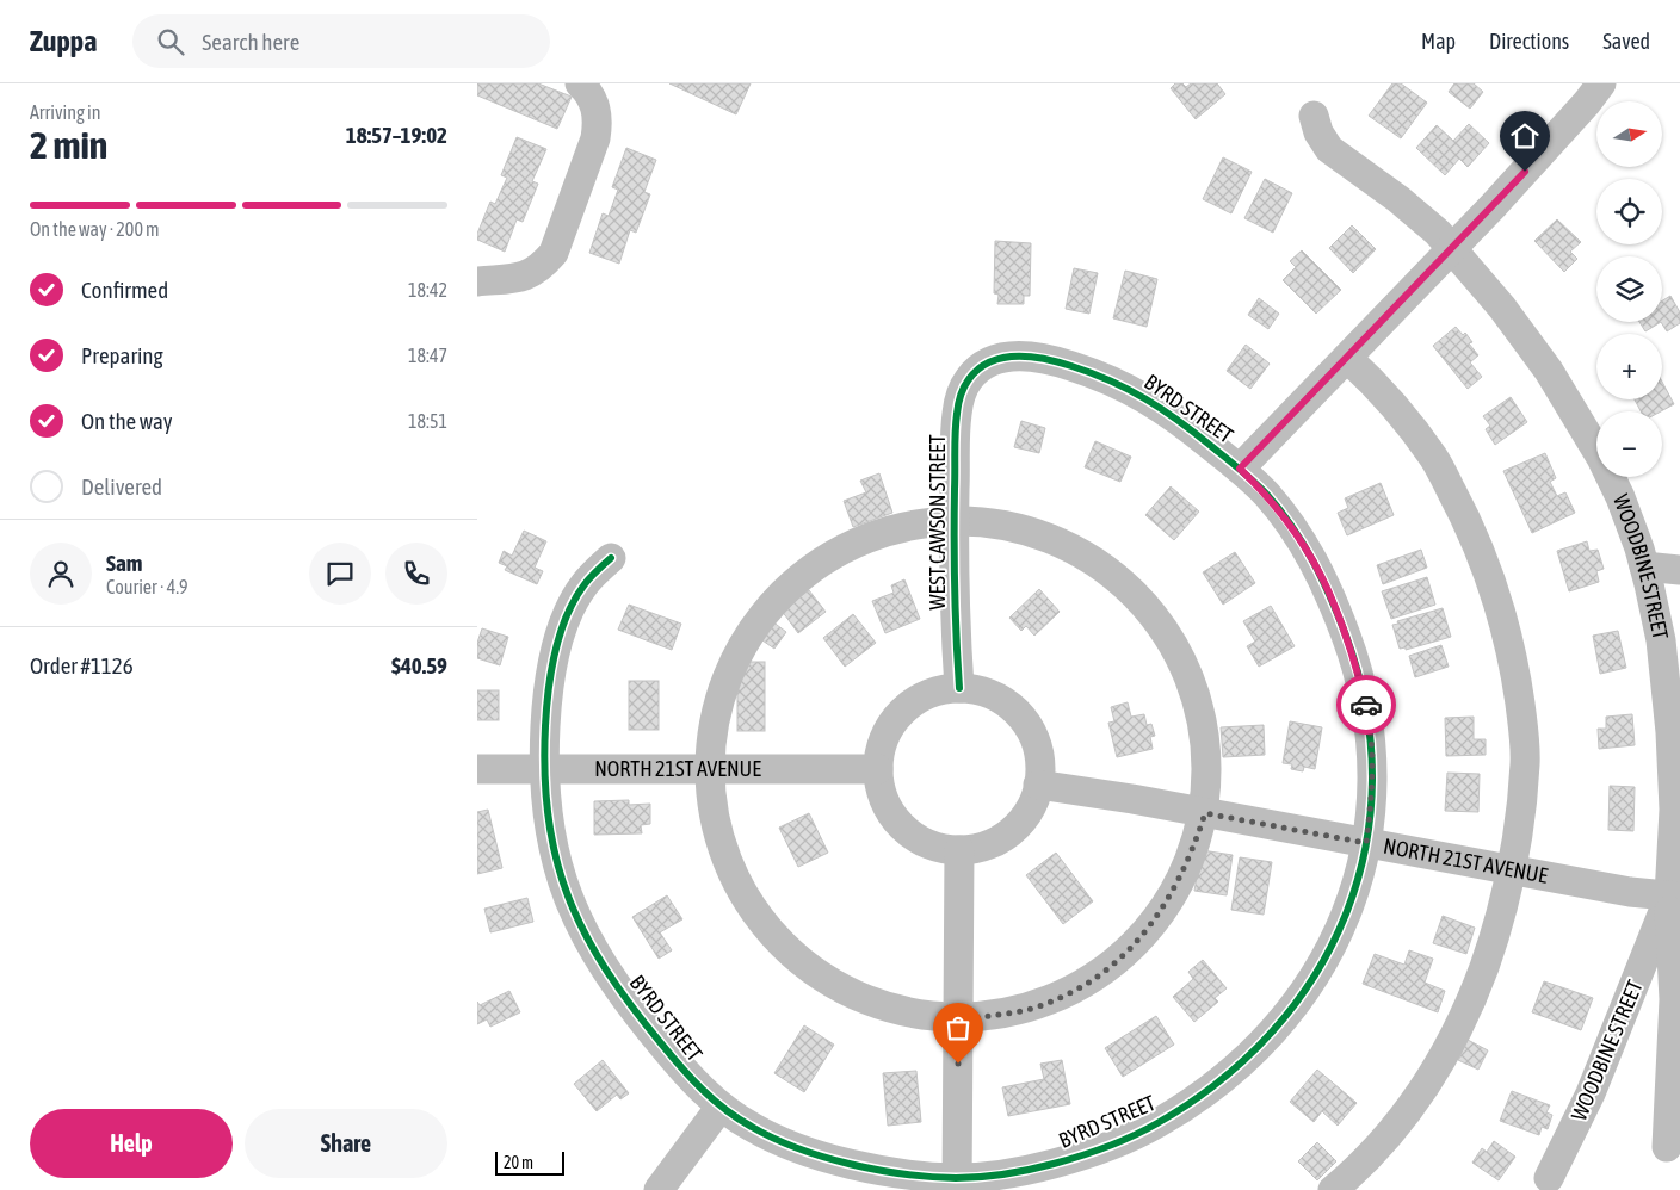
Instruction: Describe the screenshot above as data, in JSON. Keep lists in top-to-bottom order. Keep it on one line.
{"streets":{"street":["BYRD STREET","WEST CAWSON STREET","WOODBINE STREET","NORTH 21ST AVENUE"]},"crossings":[["BYRD STREET","WEST CAWSON STREET"],["BYRD STREET","NORTH 21ST AVENUE"],["WEST CAWSON STREET","NORTH 21ST AVENUE"],["WOODBINE STREET","NORTH 21ST AVENUE"]],"scale_bar":"20 m","north":"right","page":{"header":"Zuppa","search":"Search here","nav":["Map","Directions","Saved"],"heading":["2 min","Arriving in","18:57–19:02"],"panel":["Sam","Courier · 4.9","Order #1126","$40.59"],"map_buttons":["+","−"],"bar":"On the way · 200 m","list":[["Confirmed","18:42"],["Preparing","18:47"],["On the way","18:51"],"Delivered"],"buttons":["Help","Share"],"scale":"20 m"}}
